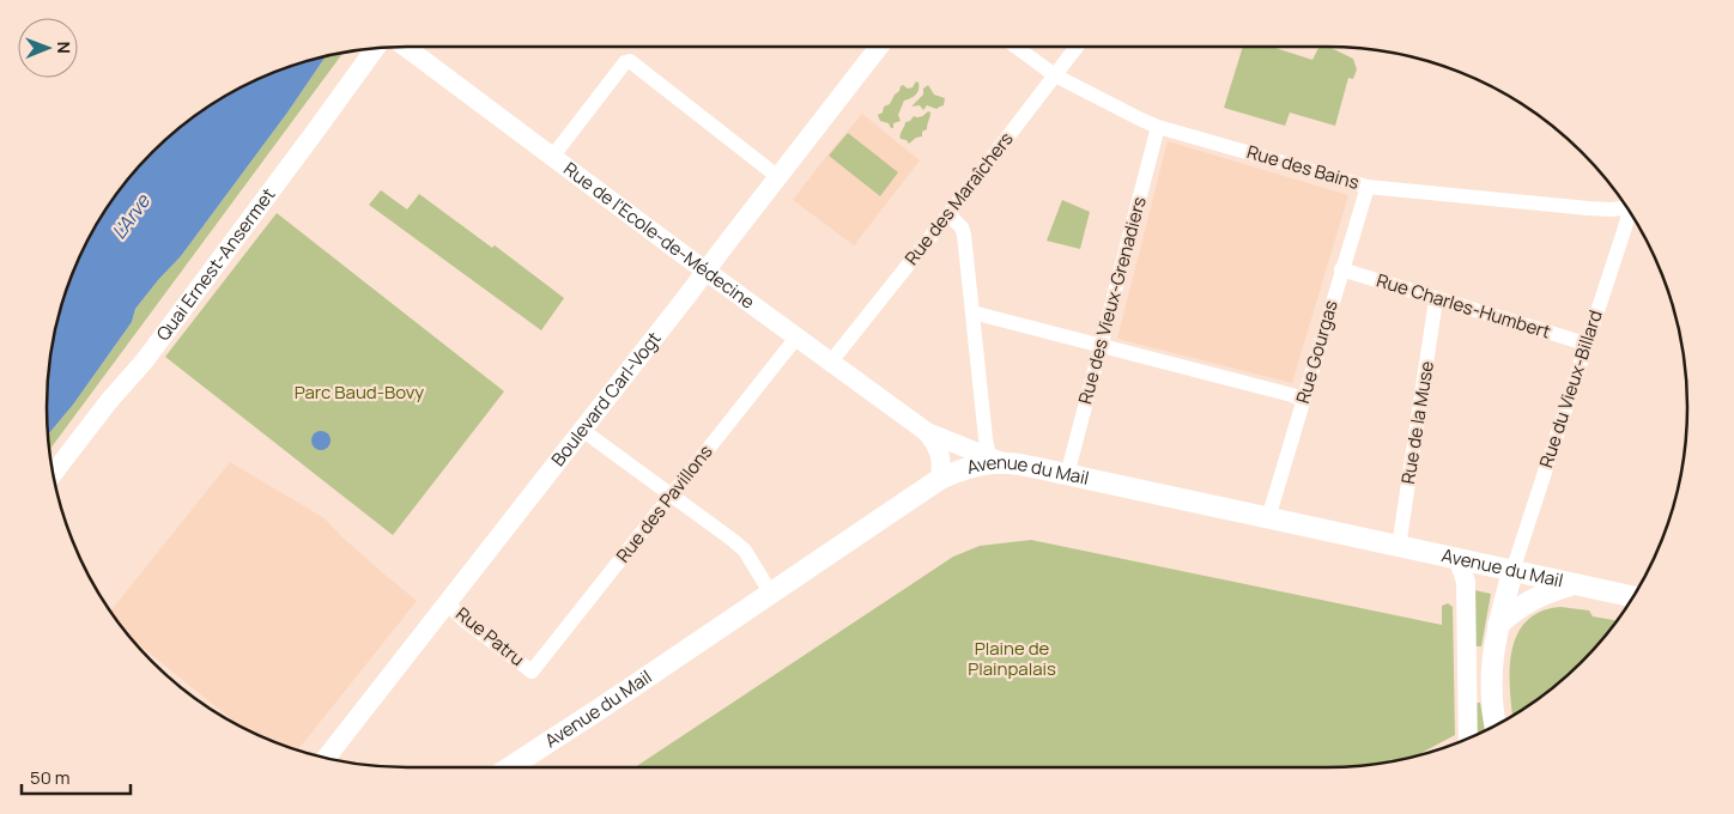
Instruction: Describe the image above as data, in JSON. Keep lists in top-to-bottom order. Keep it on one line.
{"streets":{"main road":["Avenue du Mail"],"street":["Rue des Bains","Rue des Maraîchers","Rue de l'Ecole-de-Médecine","Quai Ernest-Ansermet","Rue des Vieux-Grenadiers","Rue Charles-Humbert","Rue Gourgas","Rue du Vieux-Billard","Boulevard Carl-Vogt","Rue de la Muse","Rue des Pavillons","Rue Patru"]},"crossings":[["Rue des Bains","Rue des Maraîchers"],["Rue des Bains","Rue des Vieux-Grenadiers"],["Rue des Bains","Rue Gourgas"],["Rue des Maraîchers","Rue de l'Ecole-de-Médecine"],["Rue de l'Ecole-de-Médecine","Boulevard Carl-Vogt"],["Rue de l'Ecole-de-Médecine","Rue des Pavillons"],["Rue des Vieux-Grenadiers","Avenue du Mail"],["Rue Charles-Humbert","Rue Gourgas"],["Rue Charles-Humbert","Rue du Vieux-Billard"],["Rue Charles-Humbert","Rue de la Muse"],["Rue Gourgas","Avenue du Mail"],["Rue du Vieux-Billard","Avenue du Mail"],["Boulevard Carl-Vogt","Rue Patru"],["Rue de la Muse","Avenue du Mail"],["Rue des Pavillons","Rue Patru"]],"water":["L'Arve"],"parks":["Parc Baud-Bovy","Plaine de Plainpalais"],"scale_bar":"50 m","north":"right"}
